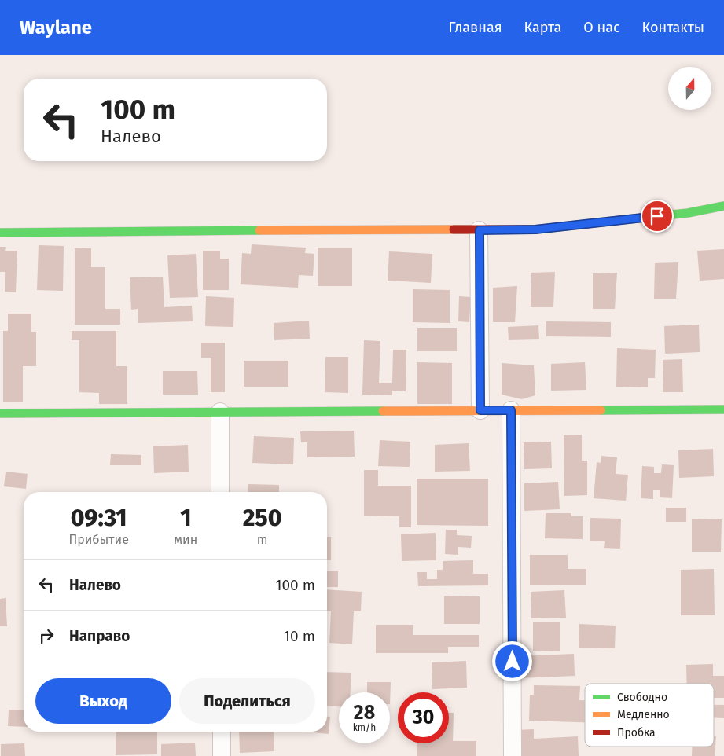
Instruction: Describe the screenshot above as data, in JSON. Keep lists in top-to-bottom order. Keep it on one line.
{"legend":["Свободно","Медленно","Пробка"],"north":"top","page":{"header":"Waylane","nav":["Главная","Карта","О нас","Контакты"],"turn":["100 m","Налево"],"eta":["09:31","Прибытие","1","мин","250","m"],"list":[{"name":"Налево","value":"100 m"},{"name":"Направо","value":"10 m"}],"buttons":["Выход","Поделиться"],"speed":"28 km/h","limit":"30"}}
